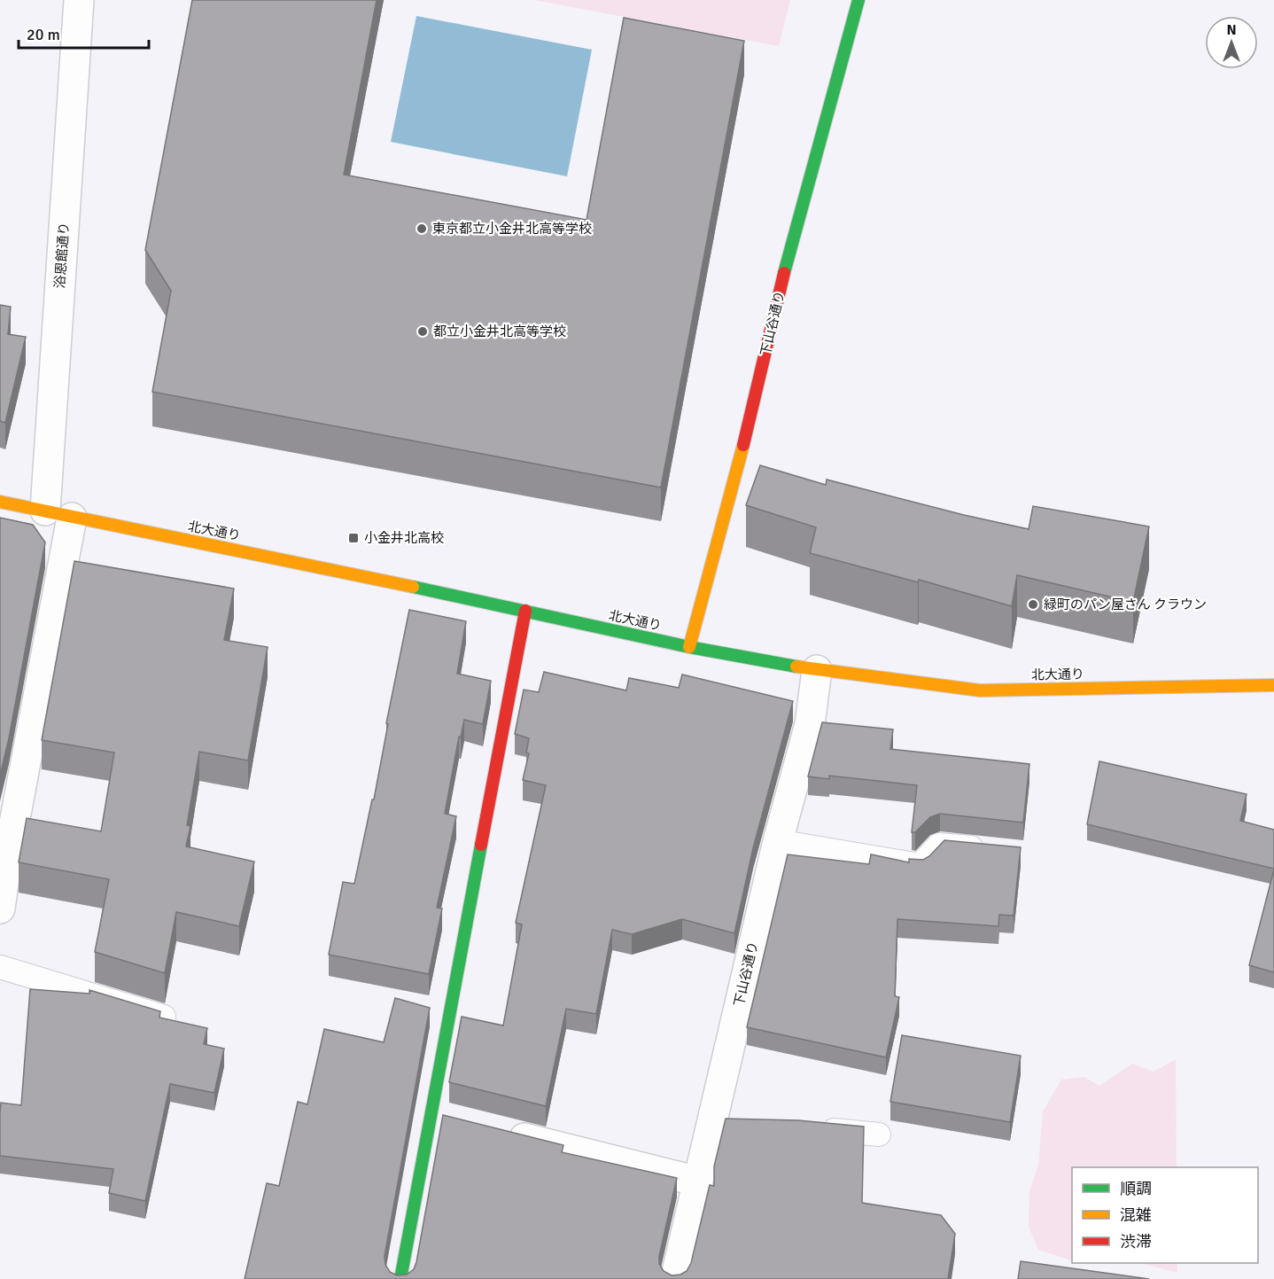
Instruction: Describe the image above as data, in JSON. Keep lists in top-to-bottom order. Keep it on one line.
{"streets":{"street":["浴恩館通り","下山谷通り","北大通り"]},"crossings":[["浴恩館通り","北大通り"],["下山谷通り","北大通り"]],"places":{"other":["東京都立小金井北高等学校","都立小金井北高等学校","緑町のパン屋さん クラウン"],"transit":["小金井北高校"]},"legend":["順調","混雑","渋滞"],"scale_bar":"20 m","north":"top"}
